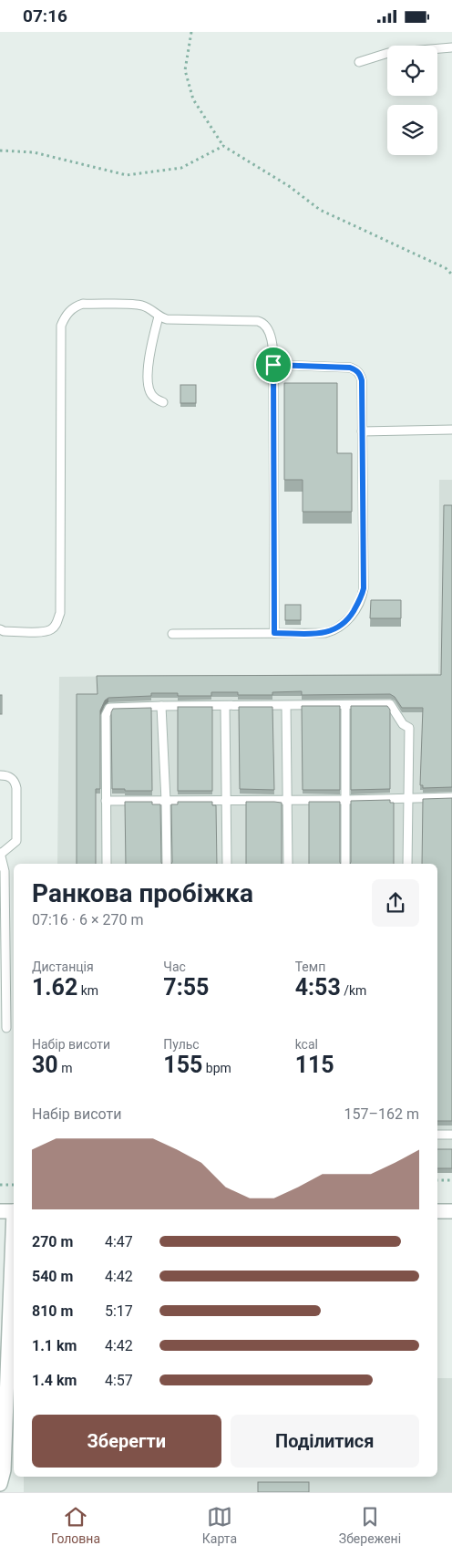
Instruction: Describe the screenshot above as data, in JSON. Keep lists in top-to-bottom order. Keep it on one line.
{"page":{"status":"07:16","heading":["Ранкова пробіжка","07:16 · 6 × 270 m"],"stats":[["Дистанція","1.62 km"],["Час","7:55"],["Темп","4:53 /km"],["Набір висоти","30 m"],["Пульс","155 bpm"],["kcal","115"]],"chart":["Набір висоти","157–162 m"],"list":[{"name":"270 m","note":"4:47"},{"name":"540 m","note":"4:42"},{"name":"810 m","note":"5:17"},{"name":"1.1 km","note":"4:42"},{"name":"1.4 km","note":"4:57"}],"buttons":["Зберегти","Поділитися"],"tabs":["Головна","Карта","Збережені"]}}
